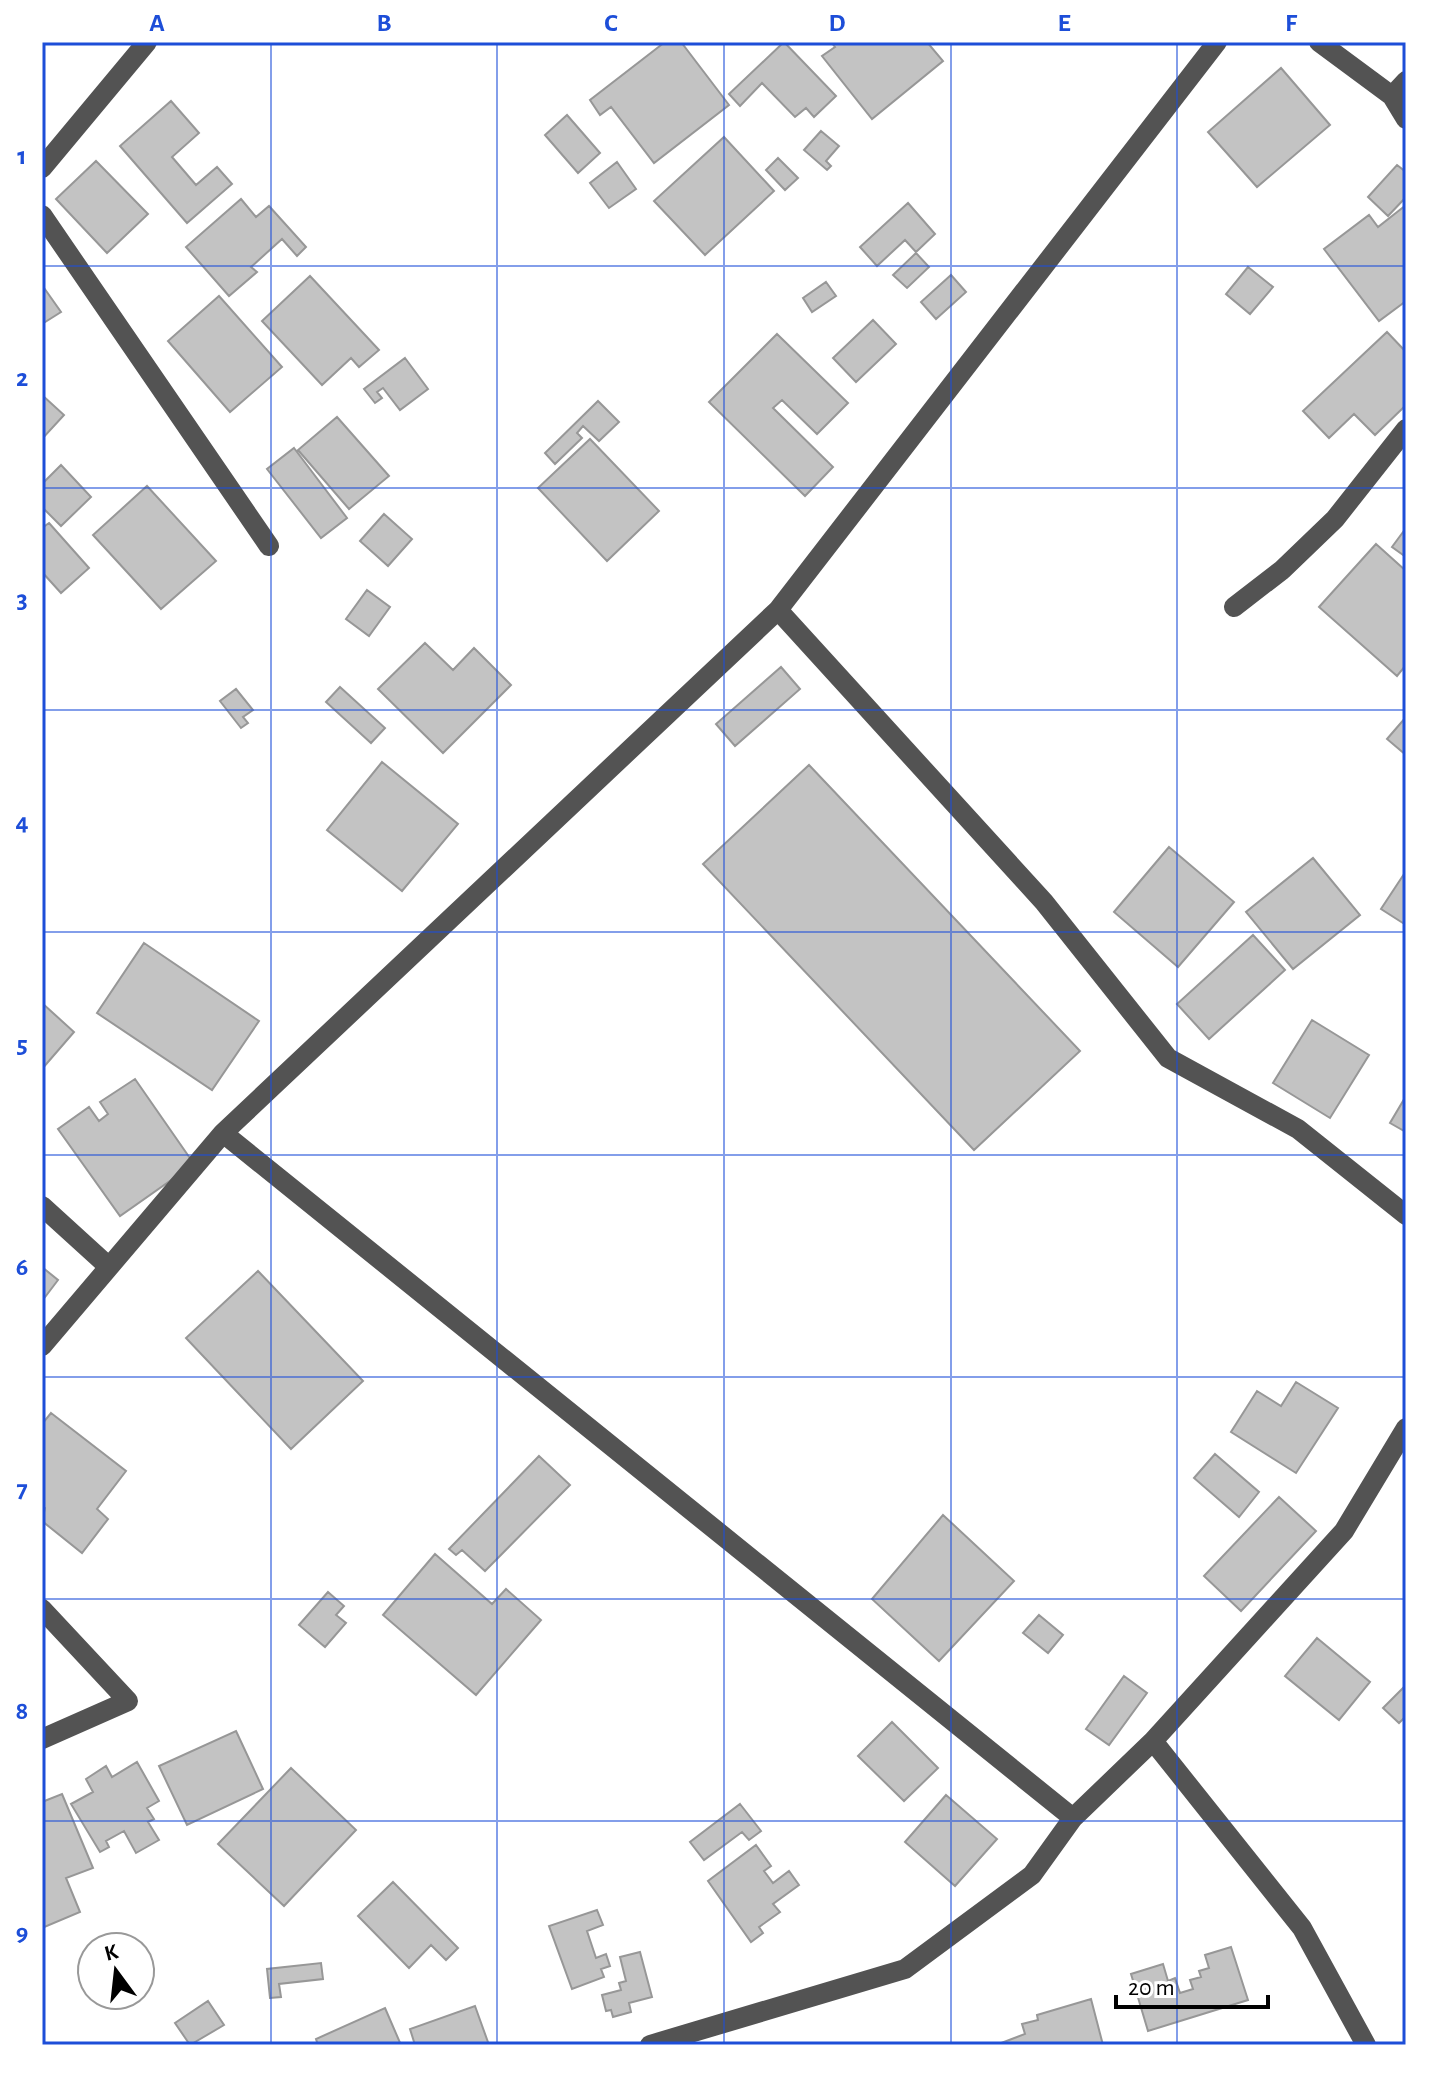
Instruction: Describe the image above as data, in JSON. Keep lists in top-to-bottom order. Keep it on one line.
{"scale_bar":"20 m","north":"top","grid":{"columns":["A","B","C","D","E","F"],"rows":["1","2","3","4","5","6","7","8","9"]}}
